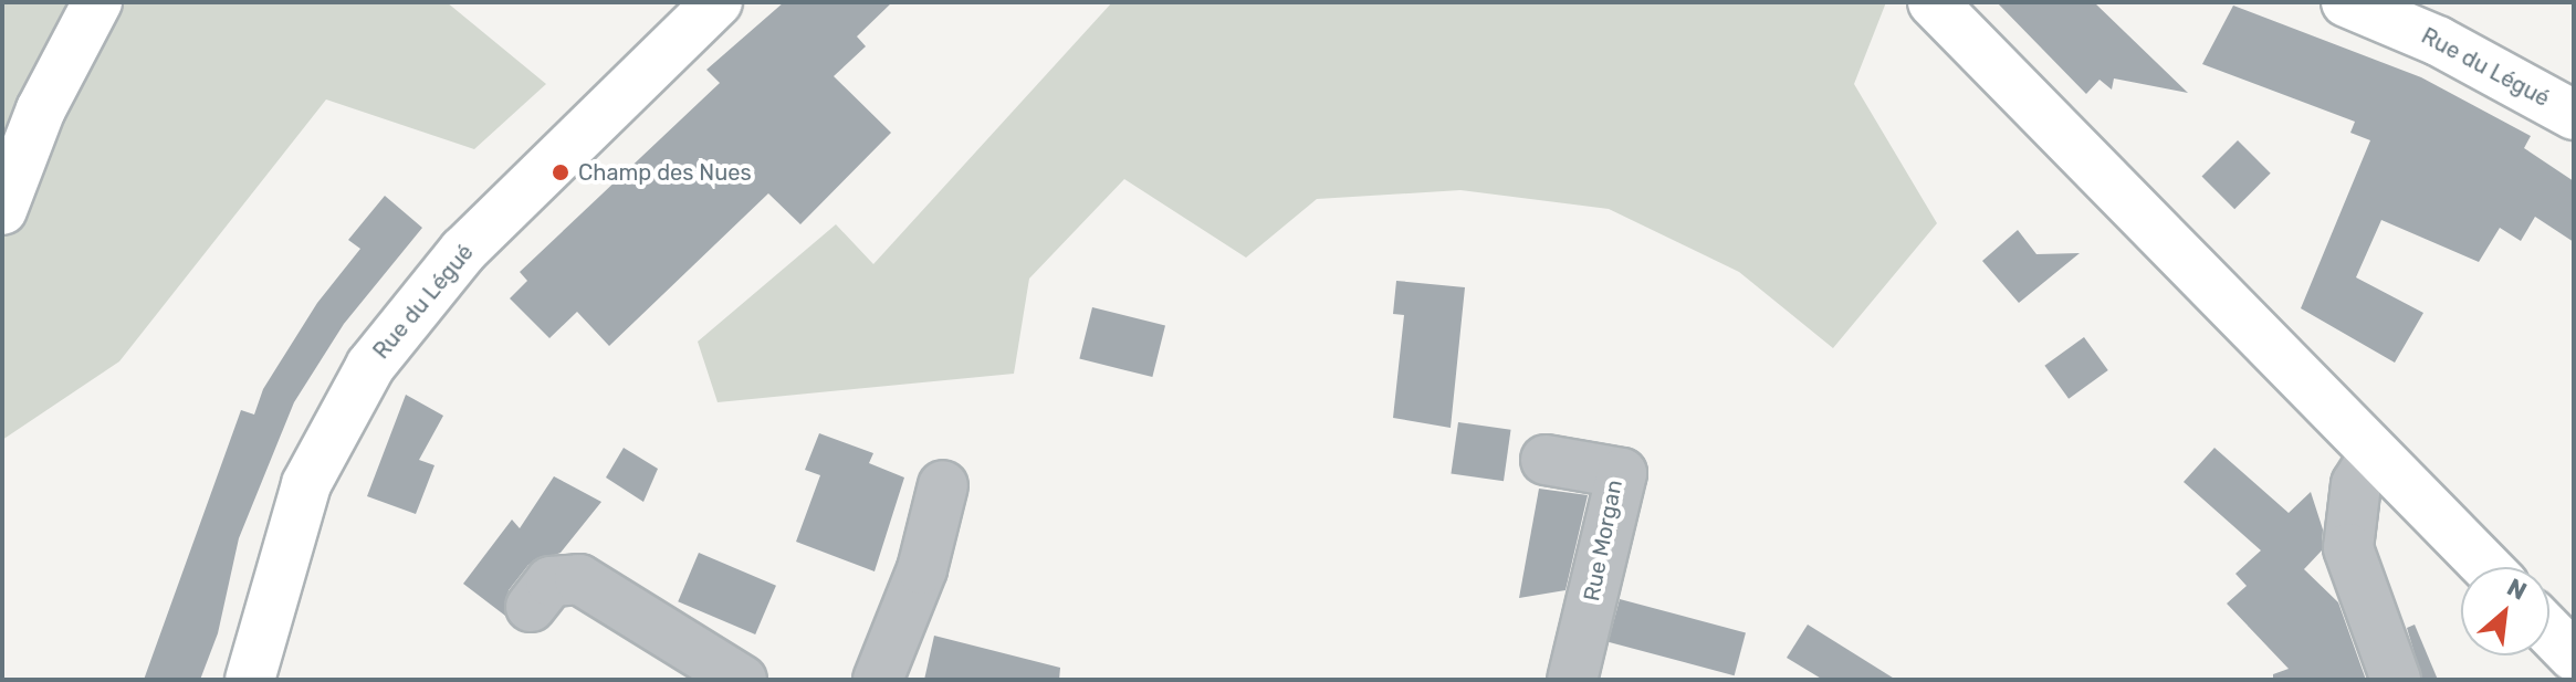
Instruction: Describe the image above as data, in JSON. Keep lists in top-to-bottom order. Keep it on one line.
{"streets":{"street":["Rue du Légué","Rue Morgan"]},"places":["Champ des Nues"],"north":"top right"}
